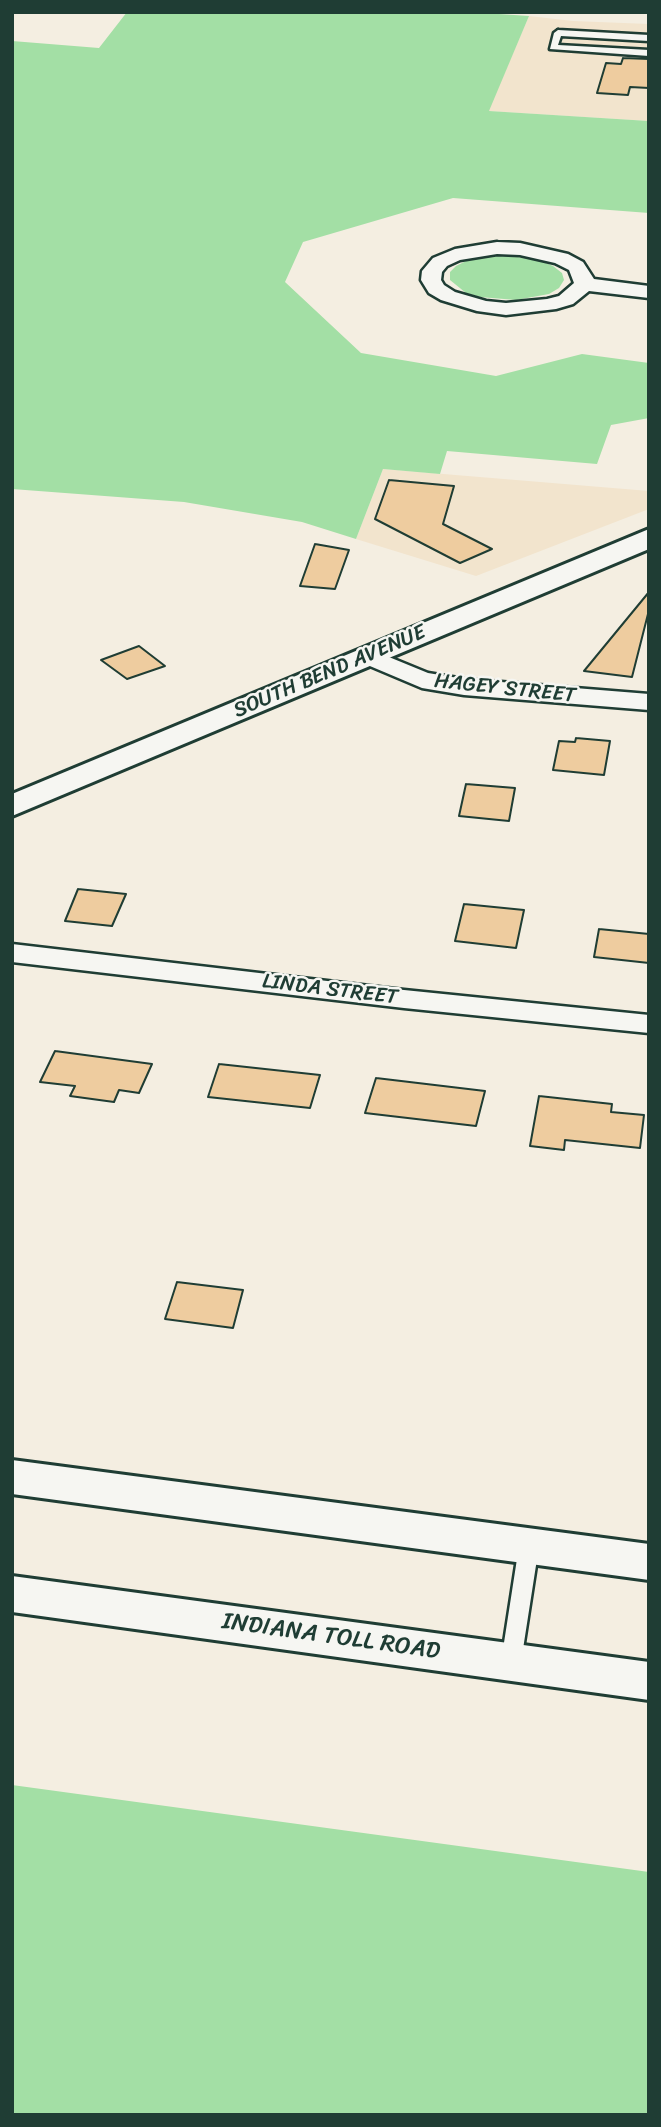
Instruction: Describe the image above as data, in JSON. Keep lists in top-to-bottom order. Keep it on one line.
{"streets":{"main road":["SOUTH BEND AVENUE","INDIANA TOLL ROAD"],"street":["HAGEY STREET","LINDA STREET"]},"crossings":[["SOUTH BEND AVENUE","HAGEY STREET"]]}
